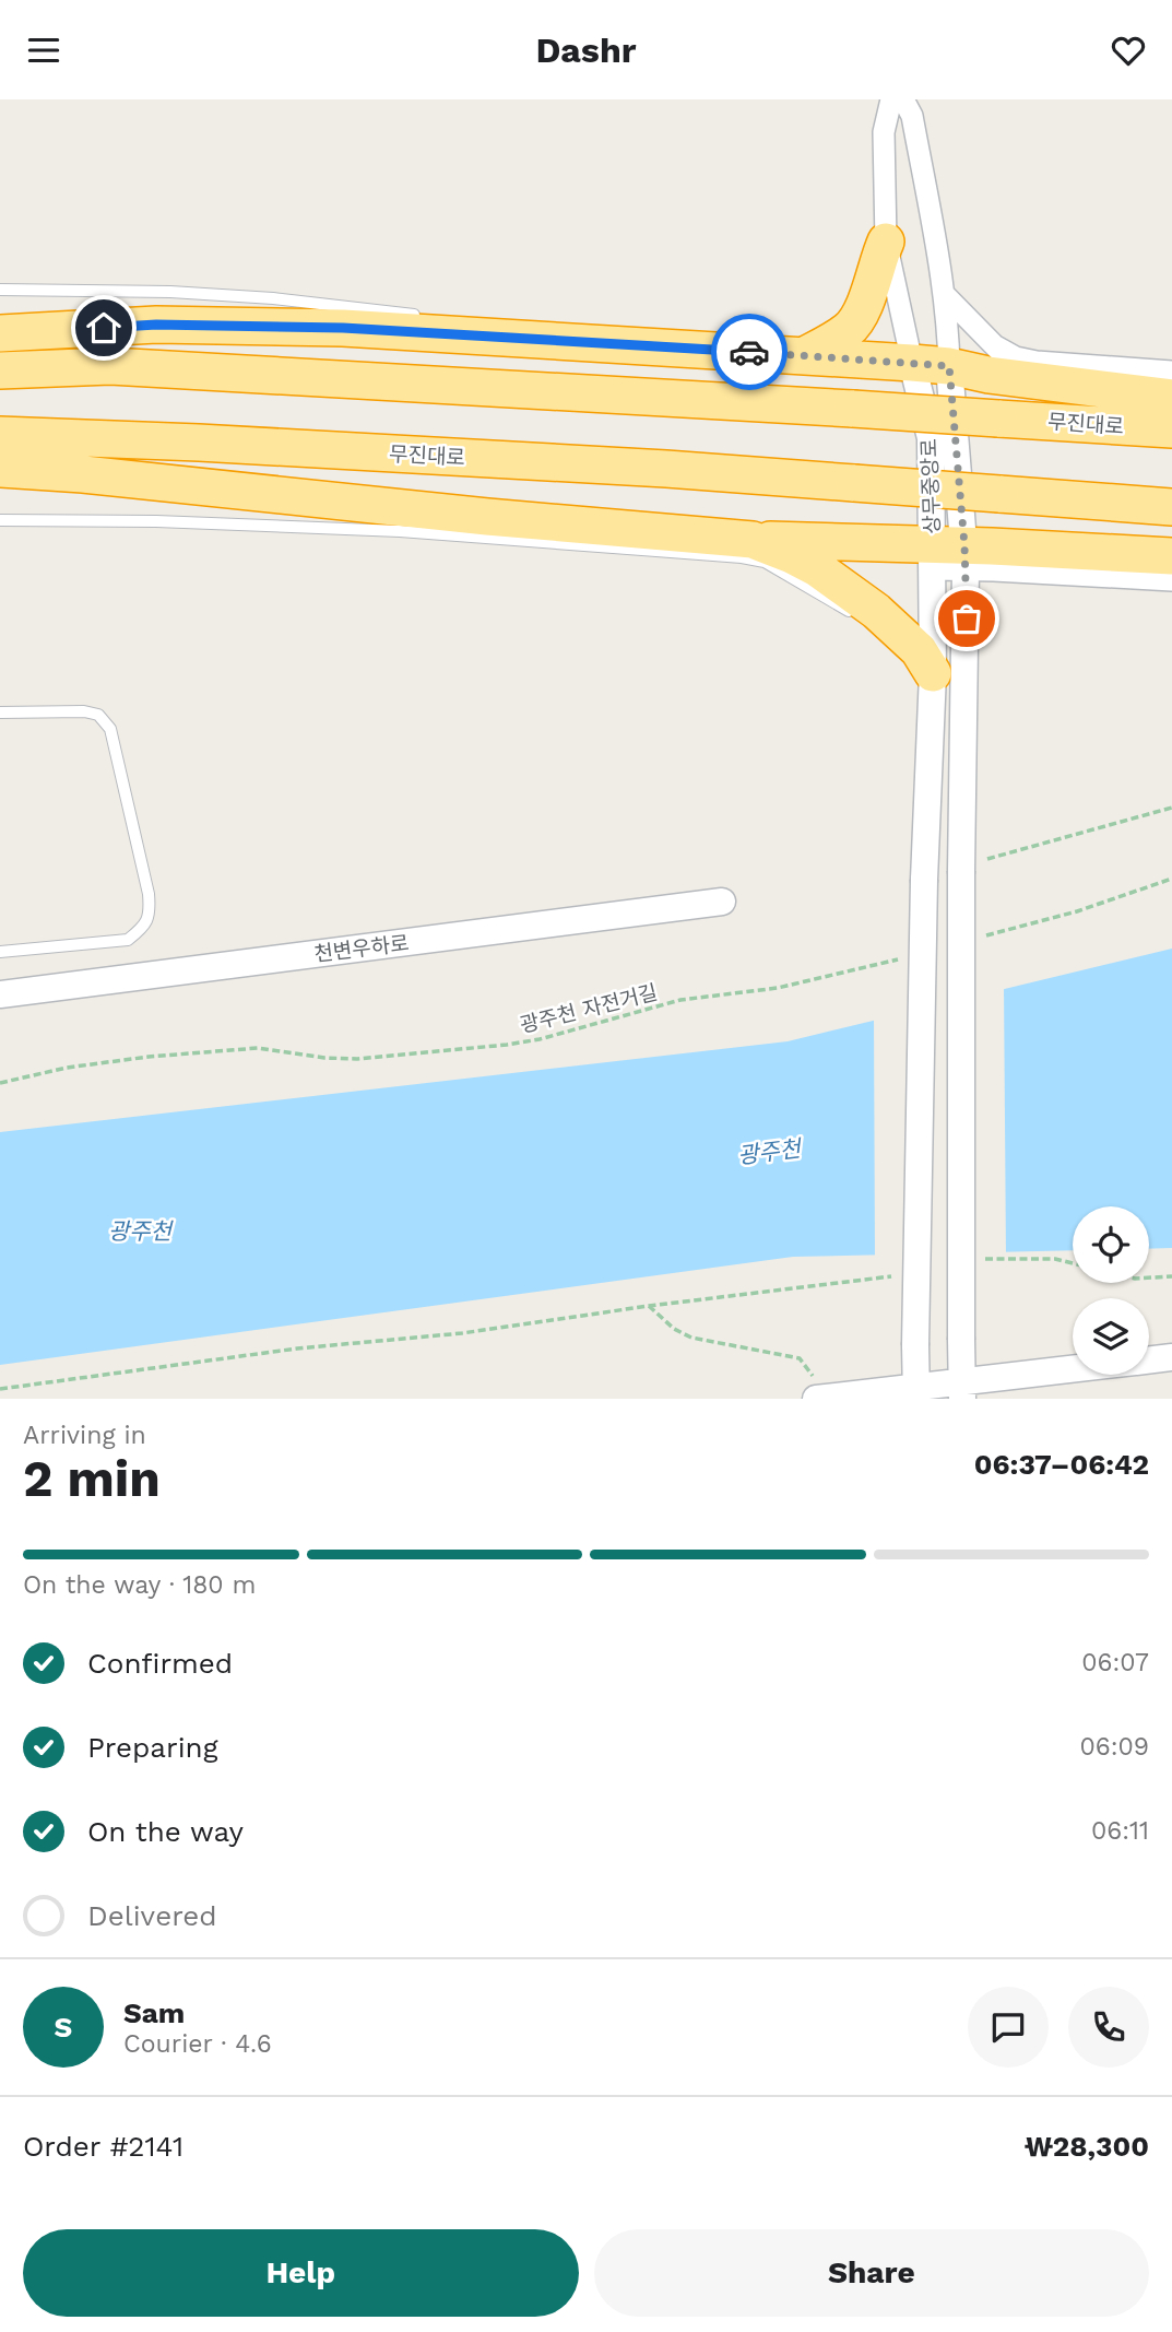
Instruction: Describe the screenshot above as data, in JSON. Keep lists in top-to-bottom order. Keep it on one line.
{"streets":{"highway":["무진대로"],"street":["상무중앙로","천변우하로"],"path":["광주천 자전거길"]},"water":["광주천"],"page":{"header":"Dashr","heading":["2 min","Arriving in","06:37–06:42"],"panel":["Sam","Courier · 4.6","Order #2141","₩28,300"],"bar":"On the way · 180 m","list":[["Confirmed","06:07"],["Preparing","06:09"],["On the way","06:11"],"Delivered"],"round":"S","buttons":["Help","Share"]}}
